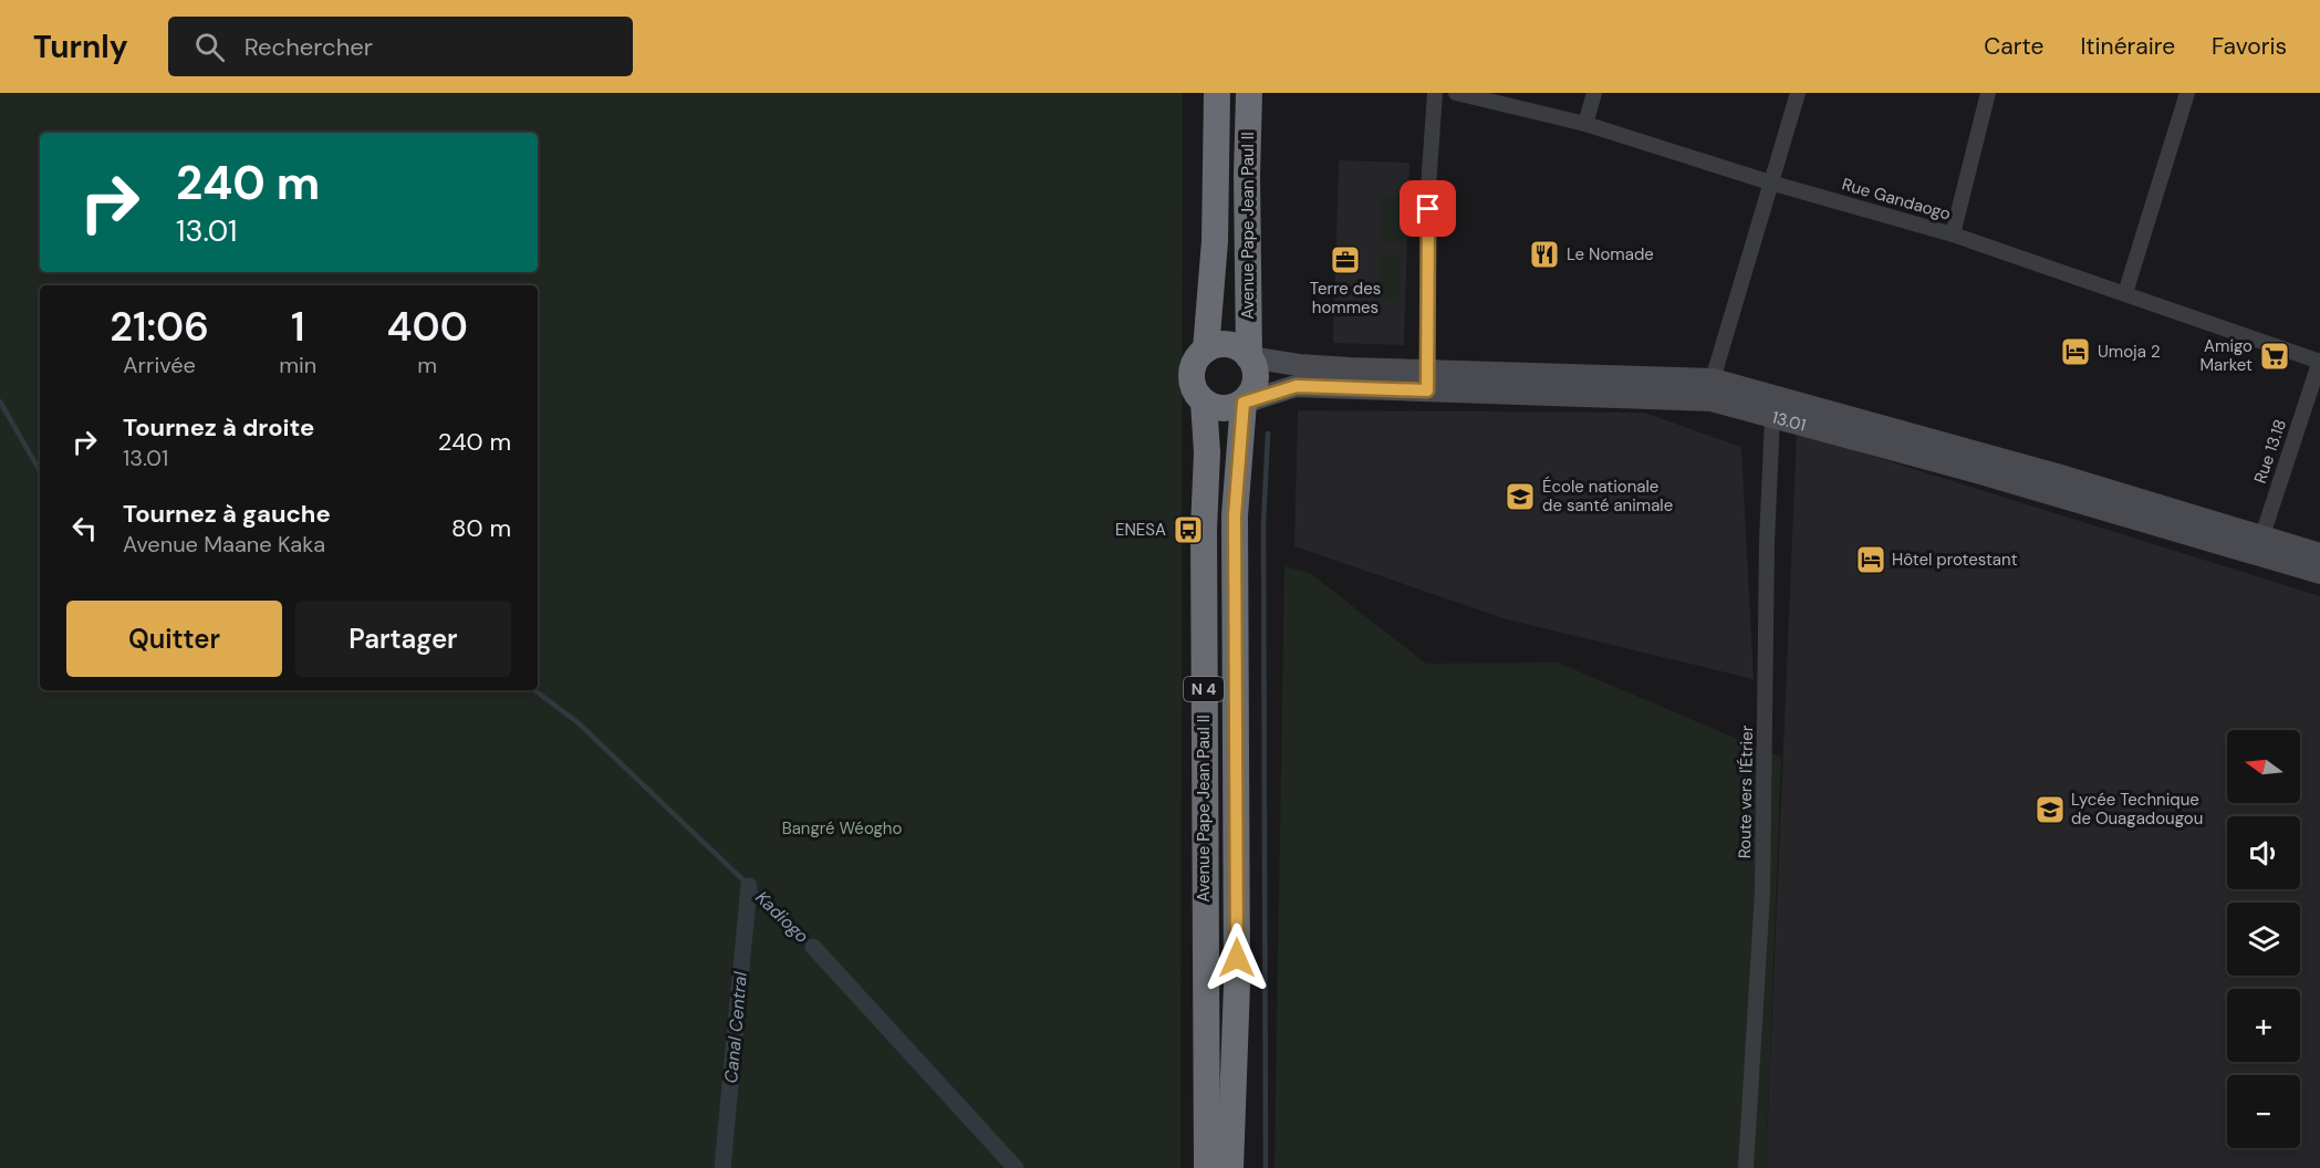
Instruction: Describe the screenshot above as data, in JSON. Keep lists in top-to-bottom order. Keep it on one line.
{"streets":{"highway":["Avenue Pape Jean Paul II","N 4"],"street":["Rue Gandaogo","13.01","Rue 13.18","Route vers l'Étrier"]},"crossings":[["Rue Gandaogo","Rue 13.18"],["Avenue Pape Jean Paul II","13.01"],["Avenue Pape Jean Paul II","N 4"],["13.01","Rue 13.18"],["13.01","Route vers l'Étrier"]],"water":["Kadiogo","Canal Central"],"parks":["Bangré Wéogho"],"places":{"restaurant":["Le Nomade"],"office":["Terre des hommes"],"hotel":["Umoja 2","Hôtel protestant"],"supermarket":["Amigo Market"],"school or university":["École nationale de santé animale","Lycée Technique de Ouagadougou"],"bus stop":["ENESA"]},"north":"left","page":{"header":"Turnly","search":"Rechercher","nav":["Carte","Itinéraire","Favoris"],"turn":["240 m","13.01"],"eta":["21:06","Arrivée","1","min","400","m"],"list":[{"name":"Tournez à droite","note":"13.01","value":"240 m"},{"name":"Tournez à gauche","note":"Avenue Maane Kaka","value":"80 m"}],"buttons":["Quitter","Partager"],"map_buttons":["+","−"]}}
